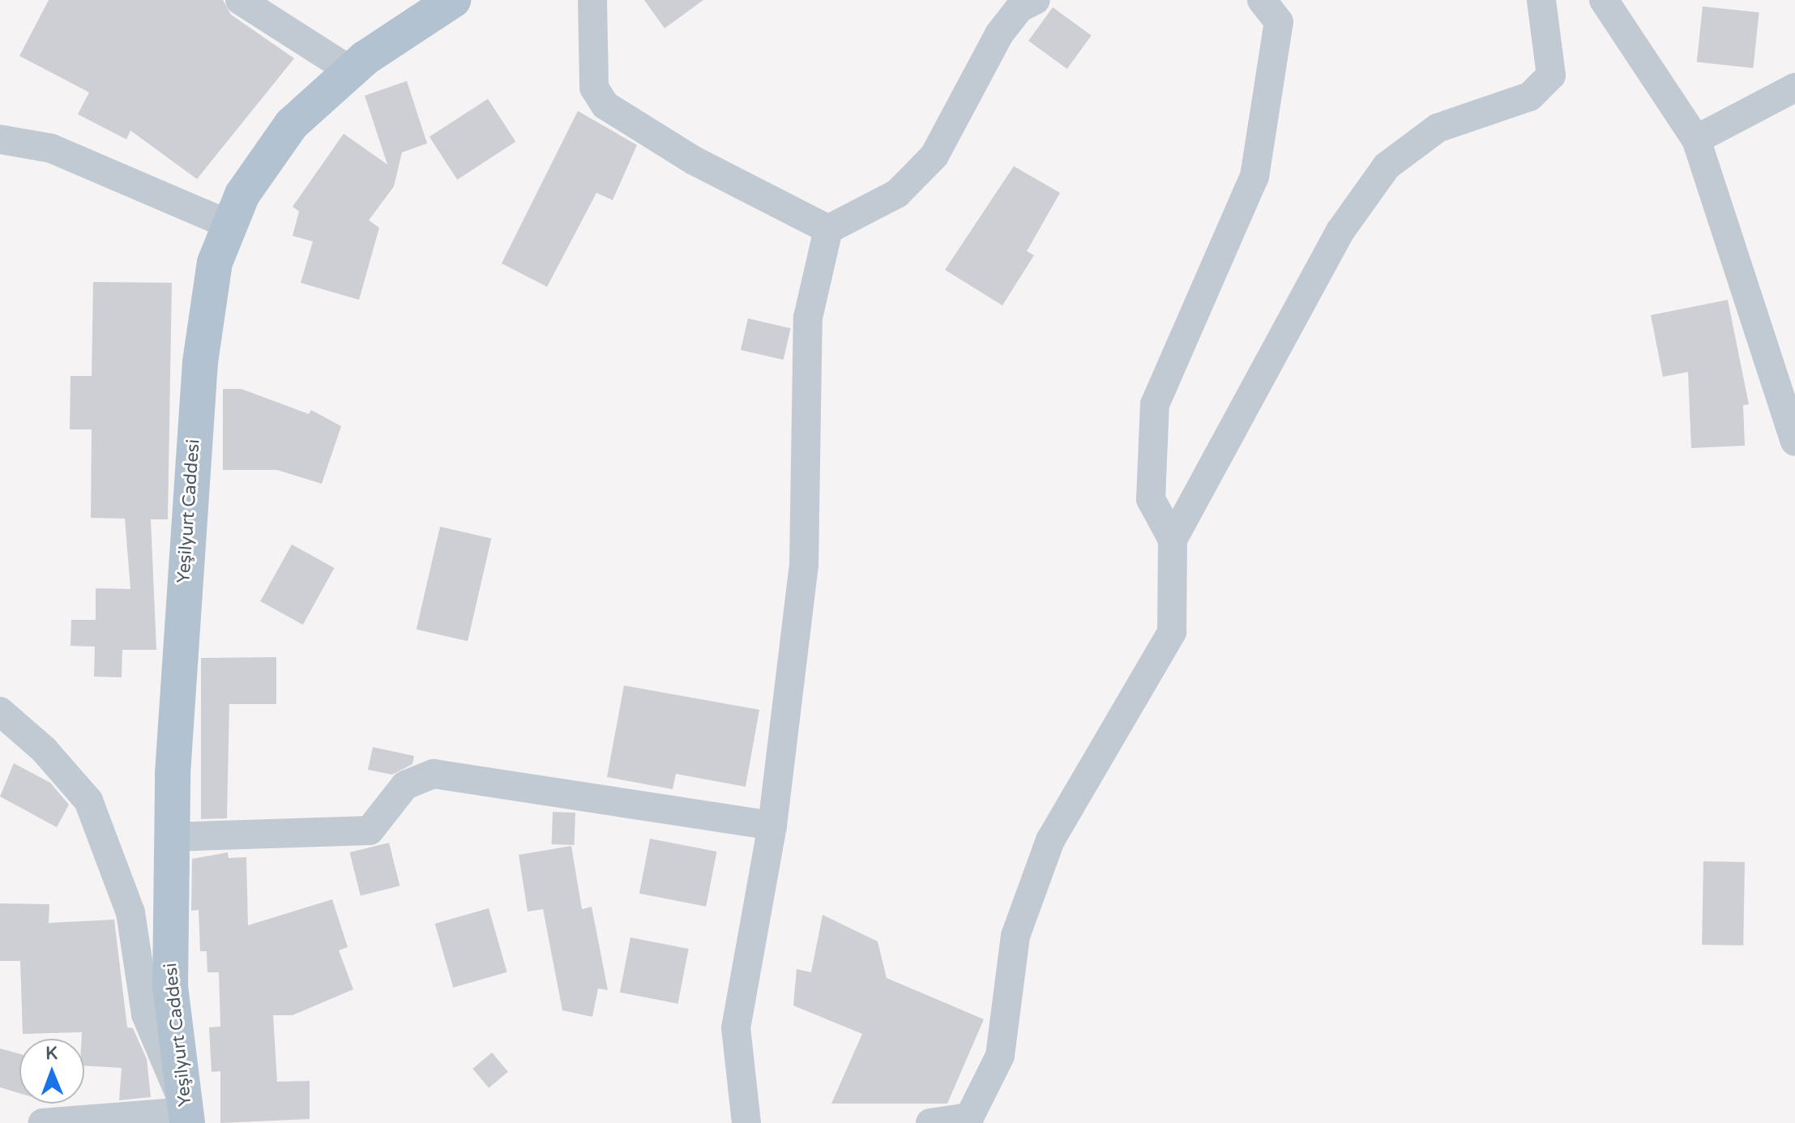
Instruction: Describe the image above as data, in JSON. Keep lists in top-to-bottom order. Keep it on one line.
{"streets":{"main road":["Yeşilyurt Caddesi"]},"north":"top"}
